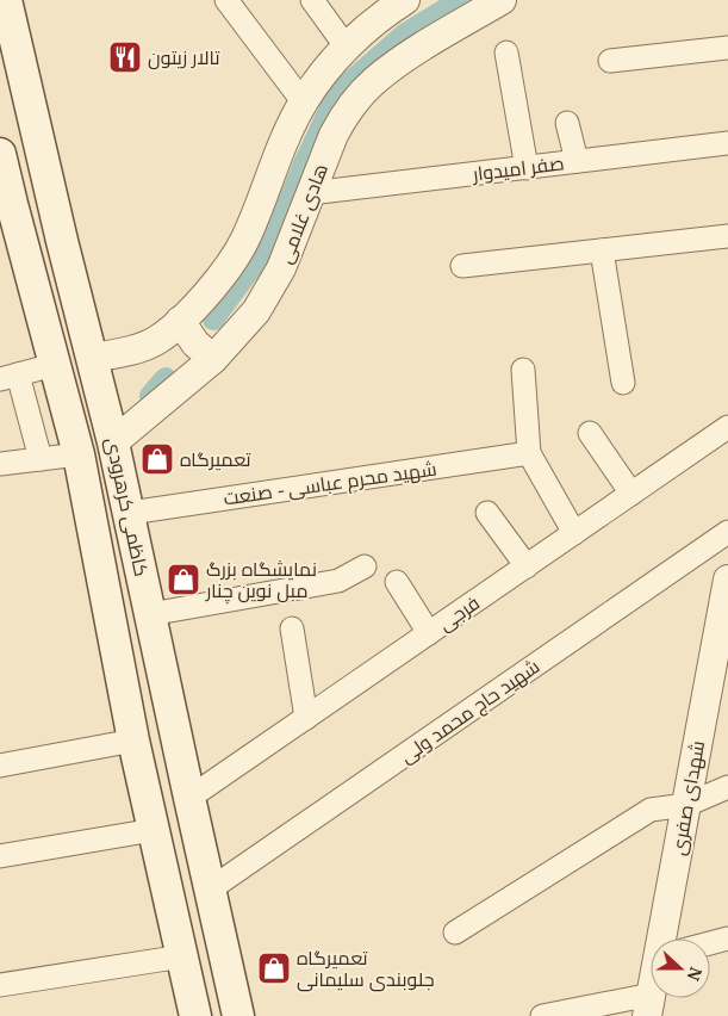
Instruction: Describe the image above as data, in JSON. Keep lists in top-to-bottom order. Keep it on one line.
{"streets":{"main road":["کاظمی کرهرودی"],"street":["صفر امیدوار","هادی غلامی","شهید محرم عباسی - صنعت","فرجی","شهید حاج محمد ولی","شهدای صفری"]},"crossings":[["صفر امیدوار","هادی غلامی"],["هادی غلامی","کاظمی کرهرودی"],["شهید محرم عباسی - صنعت","کاظمی کرهرودی"],["کاظمی کرهرودی","فرجی"],["کاظمی کرهرودی","شهید حاج محمد ولی"]],"places":{"restaurant":["تالار زیتون"],"shop":["تعمیرگاه","نمایشگاه بزرگ مبل نوین چنار","تعمیرگاه جلوبندی سلیمانی"]},"north":"right"}
